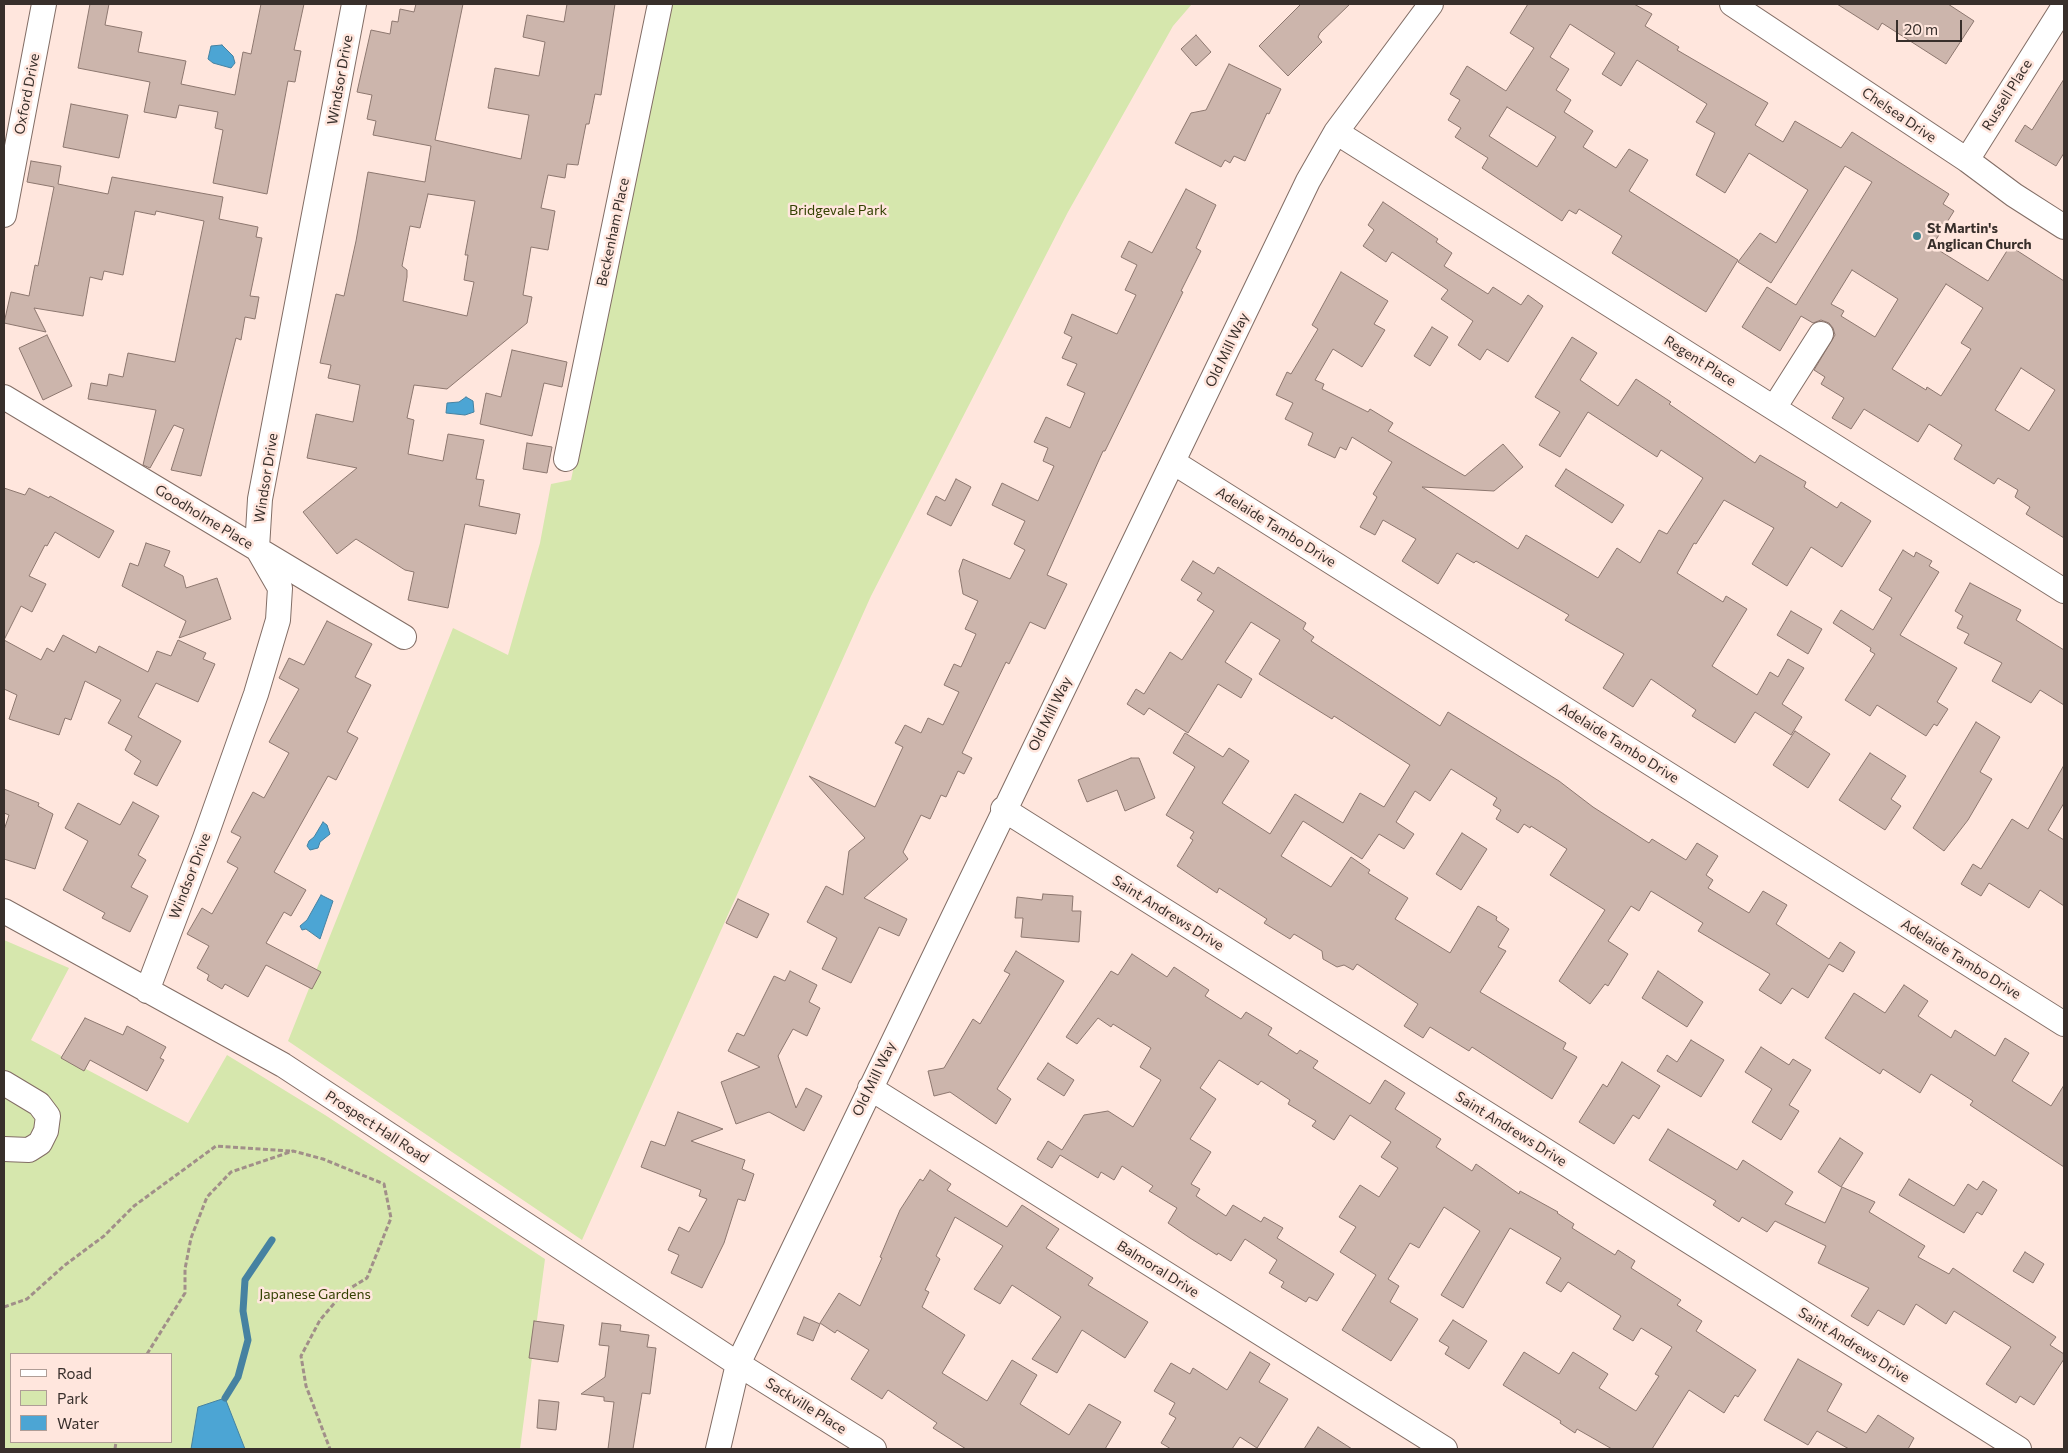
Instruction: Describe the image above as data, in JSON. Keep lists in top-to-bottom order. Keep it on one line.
{"streets":{"street":["Windsor Drive","Oxford Drive","Russell Place","Chelsea Drive","Beckenham Place","Old Mill Way","Regent Place","Goodholme Place","Adelaide Tambo Drive","Saint Andrews Drive","Prospect Hall Road","Balmoral Drive","Sackville Place"]},"crossings":[["Windsor Drive","Goodholme Place"],["Windsor Drive","Prospect Hall Road"],["Russell Place","Chelsea Drive"],["Old Mill Way","Regent Place"],["Old Mill Way","Adelaide Tambo Drive"],["Old Mill Way","Saint Andrews Drive"],["Old Mill Way","Prospect Hall Road"],["Old Mill Way","Balmoral Drive"],["Old Mill Way","Sackville Place"],["Prospect Hall Road","Sackville Place"]],"parks":["Bridgevale Park","Japanese Gardens"],"places":["St Martin's Anglican Church"],"legend":["Road","Park","Water"],"scale_bar":"20 m"}
